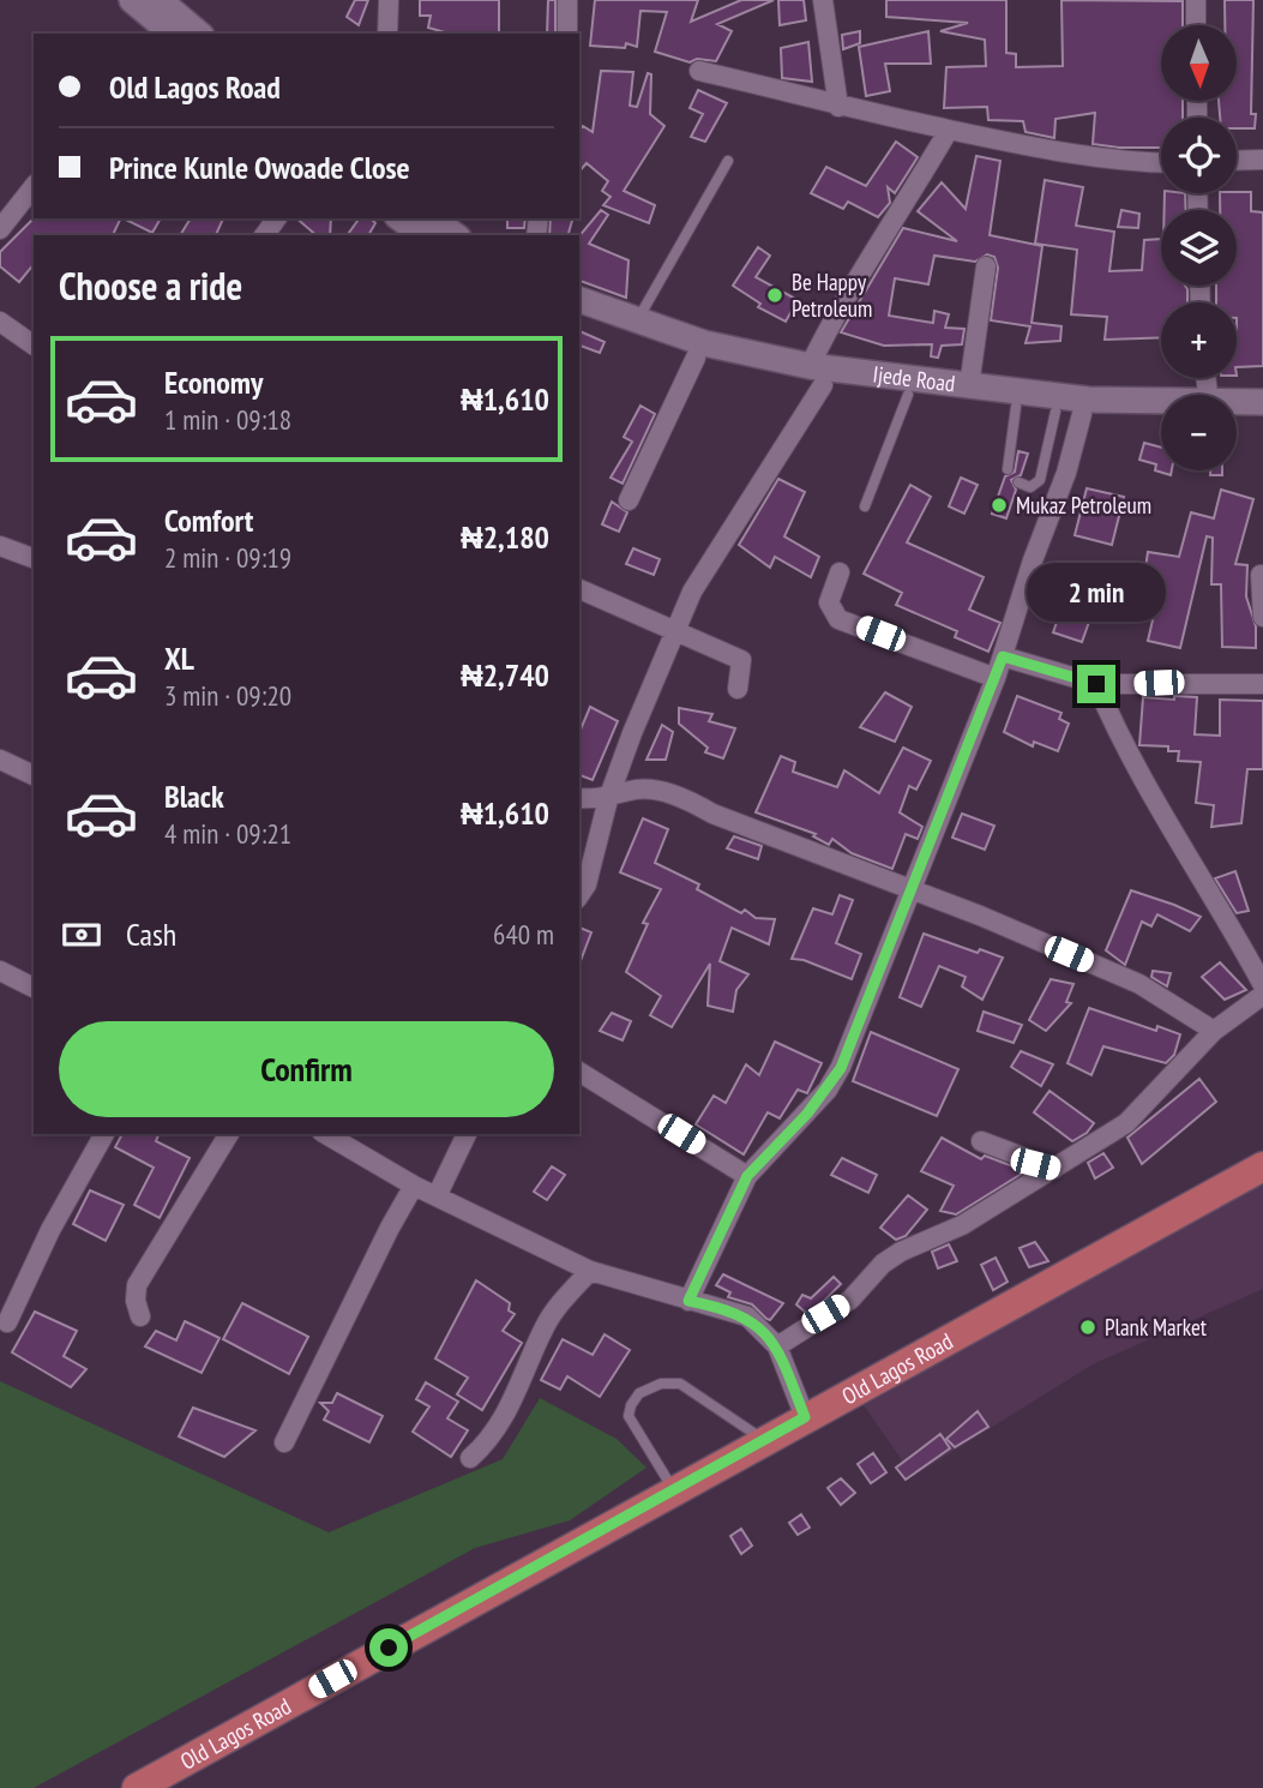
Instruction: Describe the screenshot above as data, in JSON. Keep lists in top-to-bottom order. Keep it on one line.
{"streets":{"main road":["Ijede Road","Old Lagos Road"]},"places":["Be Happy Petroleum","Mukaz Petroleum","Plank Market"],"north":"bottom","page":{"map_buttons":["+","−"],"banner":["Old Lagos Road","Prince Kunle Owoade Close"],"heading":"Choose a ride","list":[{"name":"Economy","note":"1 min · 09:18","value":"₦1,610"},{"name":"Comfort","note":"2 min · 09:19","value":"₦2,180"},{"name":"XL","note":"3 min · 09:20","value":"₦2,740"},{"name":"Black","note":"4 min · 09:21","value":"₦1,610"}],"bubble":"2 min","pay":["Cash","640 m"],"buttons":"Confirm"}}
